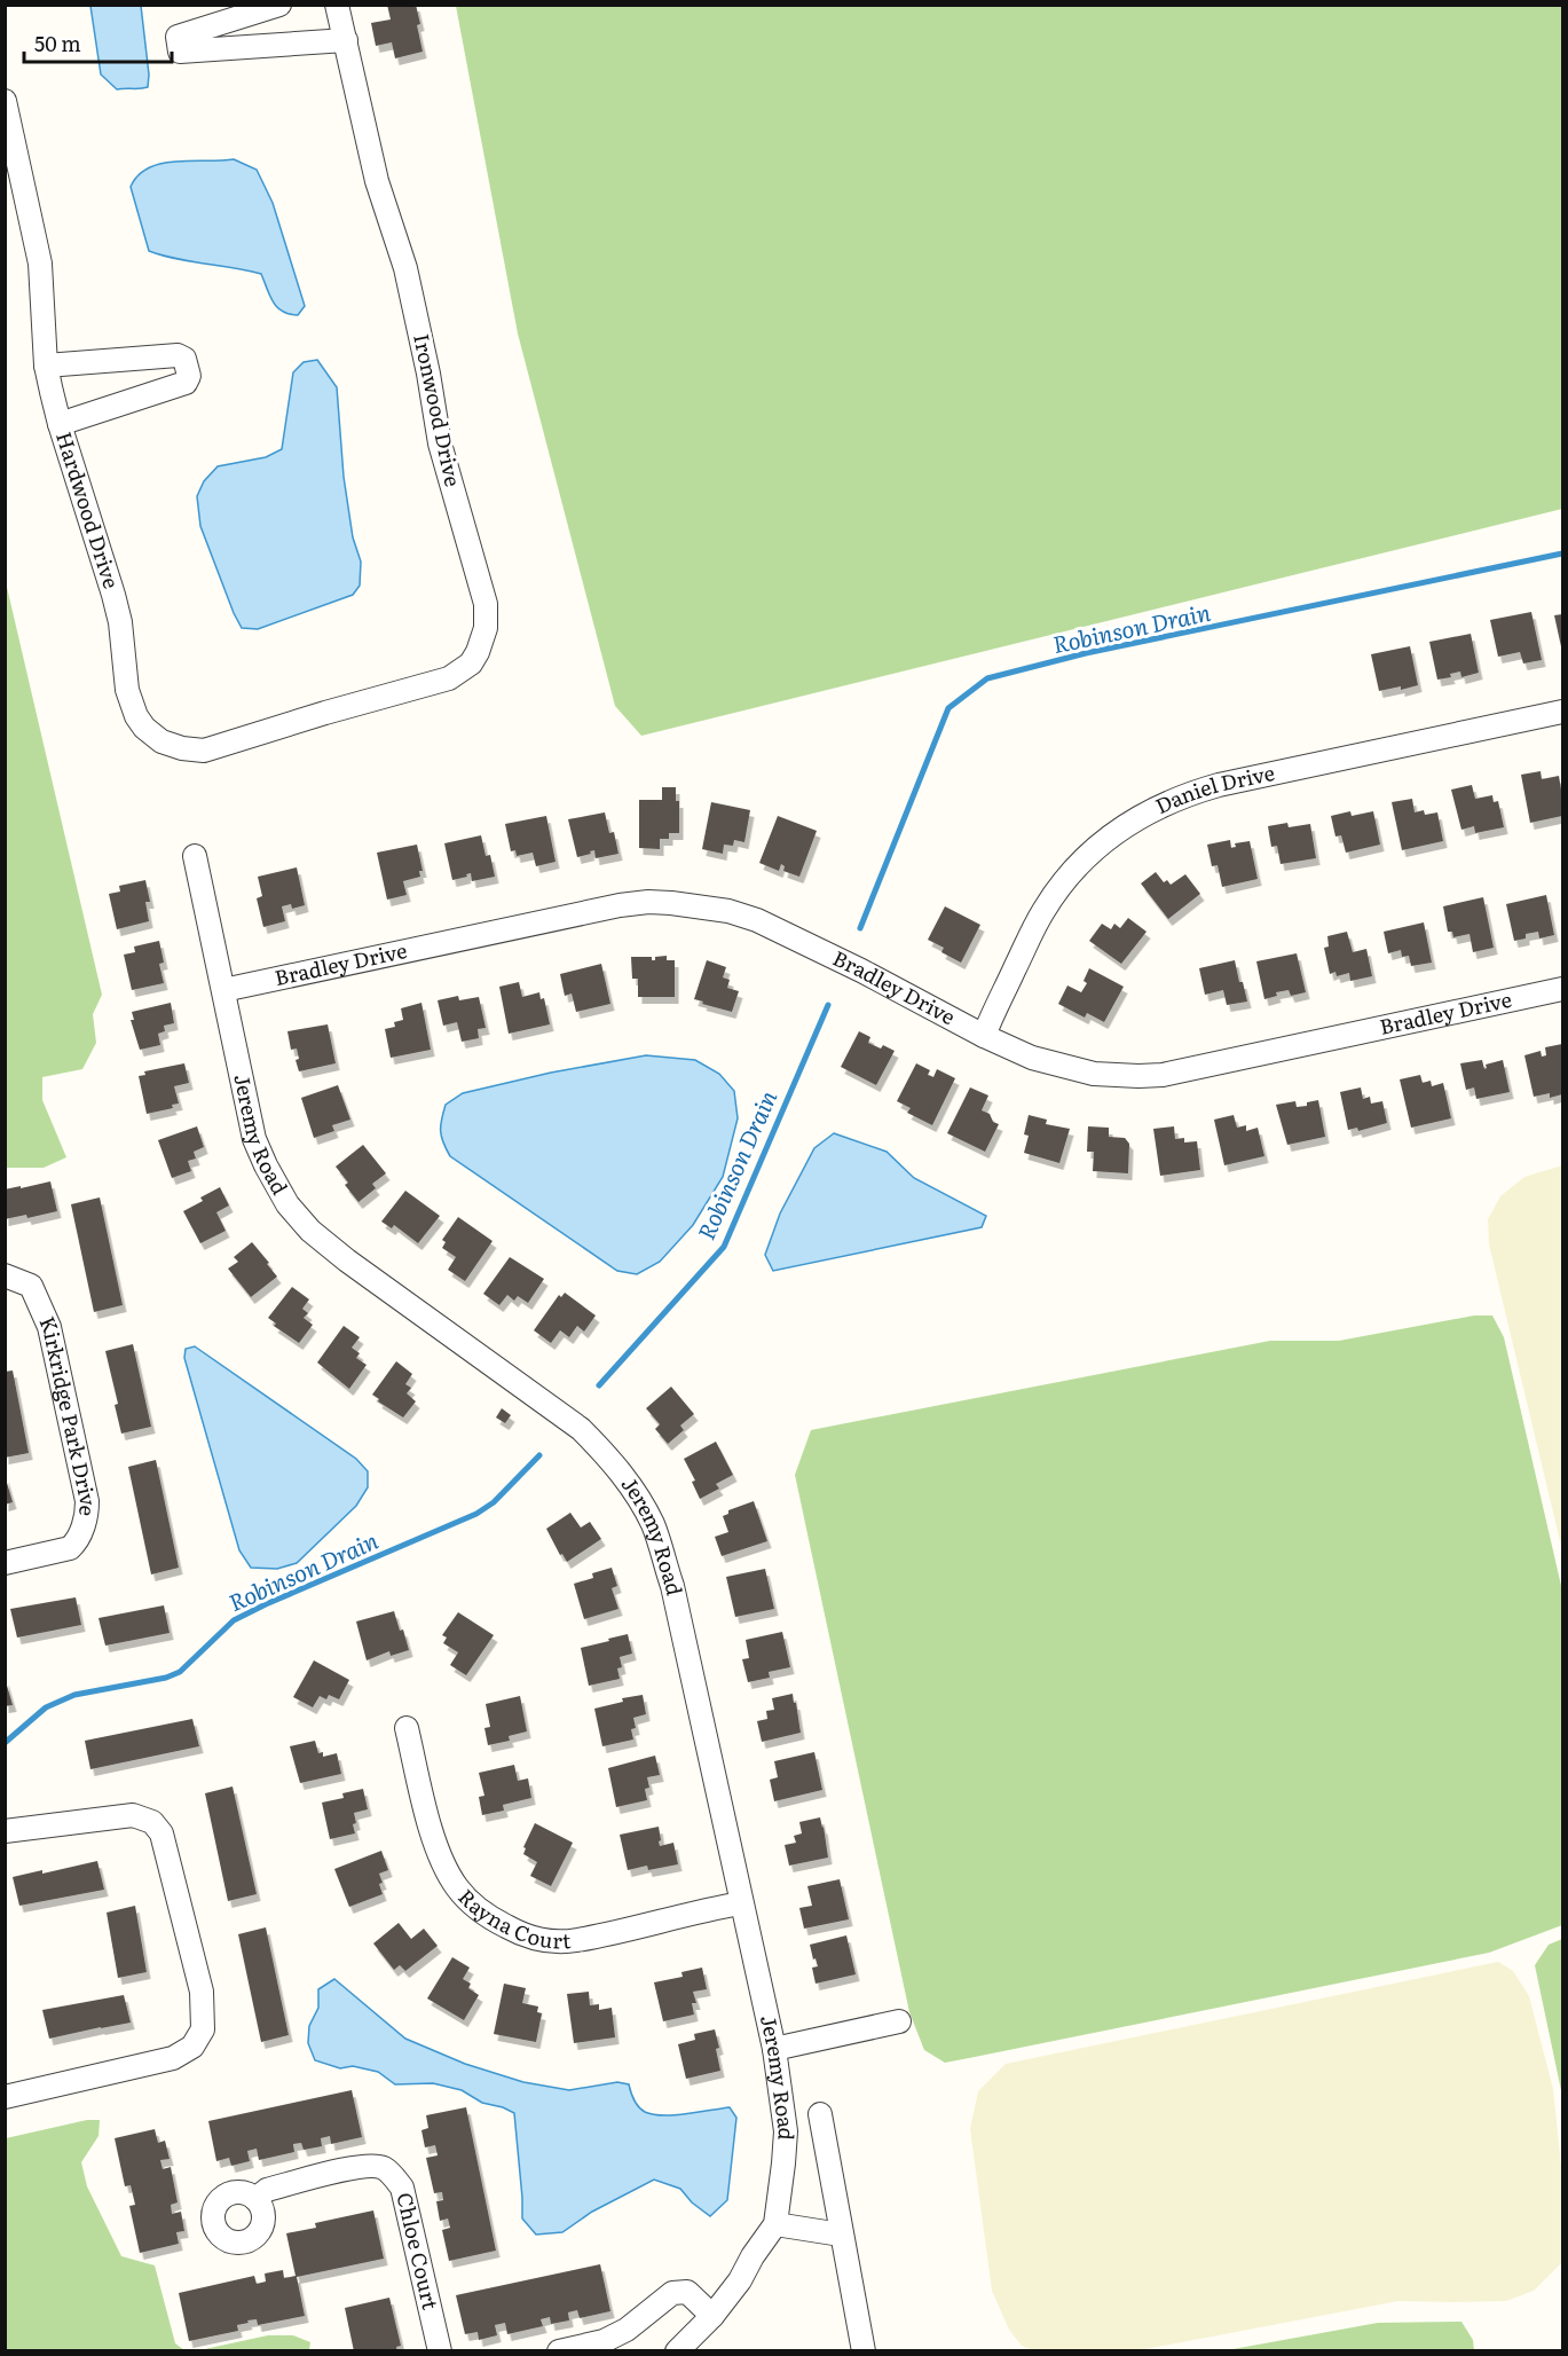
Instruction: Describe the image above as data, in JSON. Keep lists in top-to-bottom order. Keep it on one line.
{"streets":{"street":["Ironwood Drive","Hardwood Drive","Daniel Drive","Bradley Drive","Jeremy Road","Kirkridge Park Drive","Rayna Court","Chloe Court"]},"crossings":[["Ironwood Drive","Hardwood Drive"],["Daniel Drive","Bradley Drive"],["Bradley Drive","Jeremy Road"],["Jeremy Road","Rayna Court"]],"water":["Robinson Drain"],"scale_bar":"50 m"}
